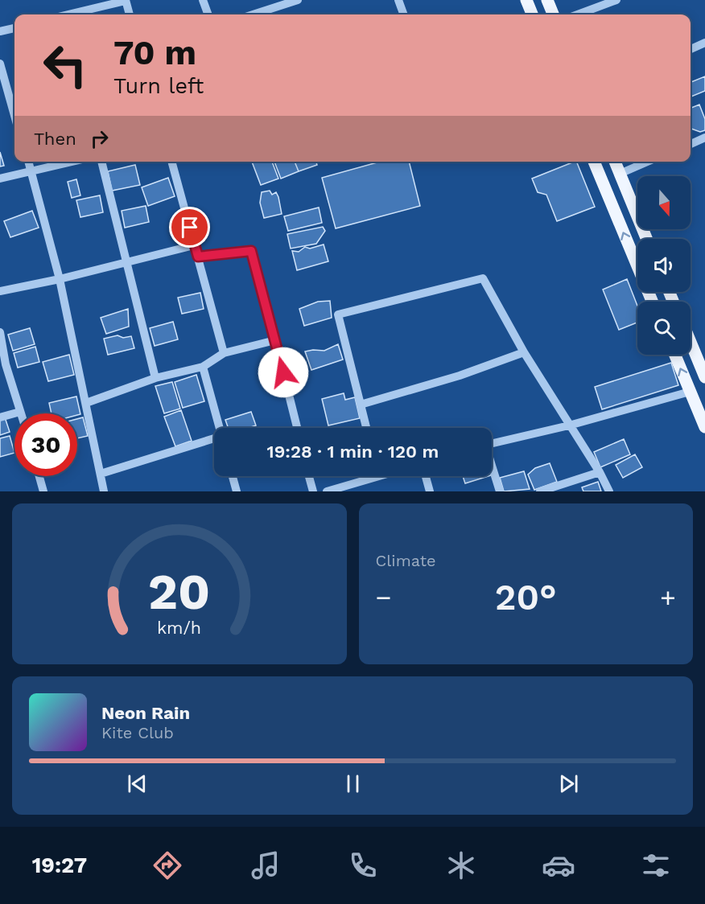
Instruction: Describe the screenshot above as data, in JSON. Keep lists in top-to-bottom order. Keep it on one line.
{"north":"bottom","page":{"turn":["70 m","Turn left"],"then":"Then","limit":"30","trip":"19:28 · 1 min · 120 m","tile":"Climate","heat":["−","20°","+"],"song":["Neon Rain","Kite Club"],"tabs":"19:27","gauge":["20","km/h"]}}
